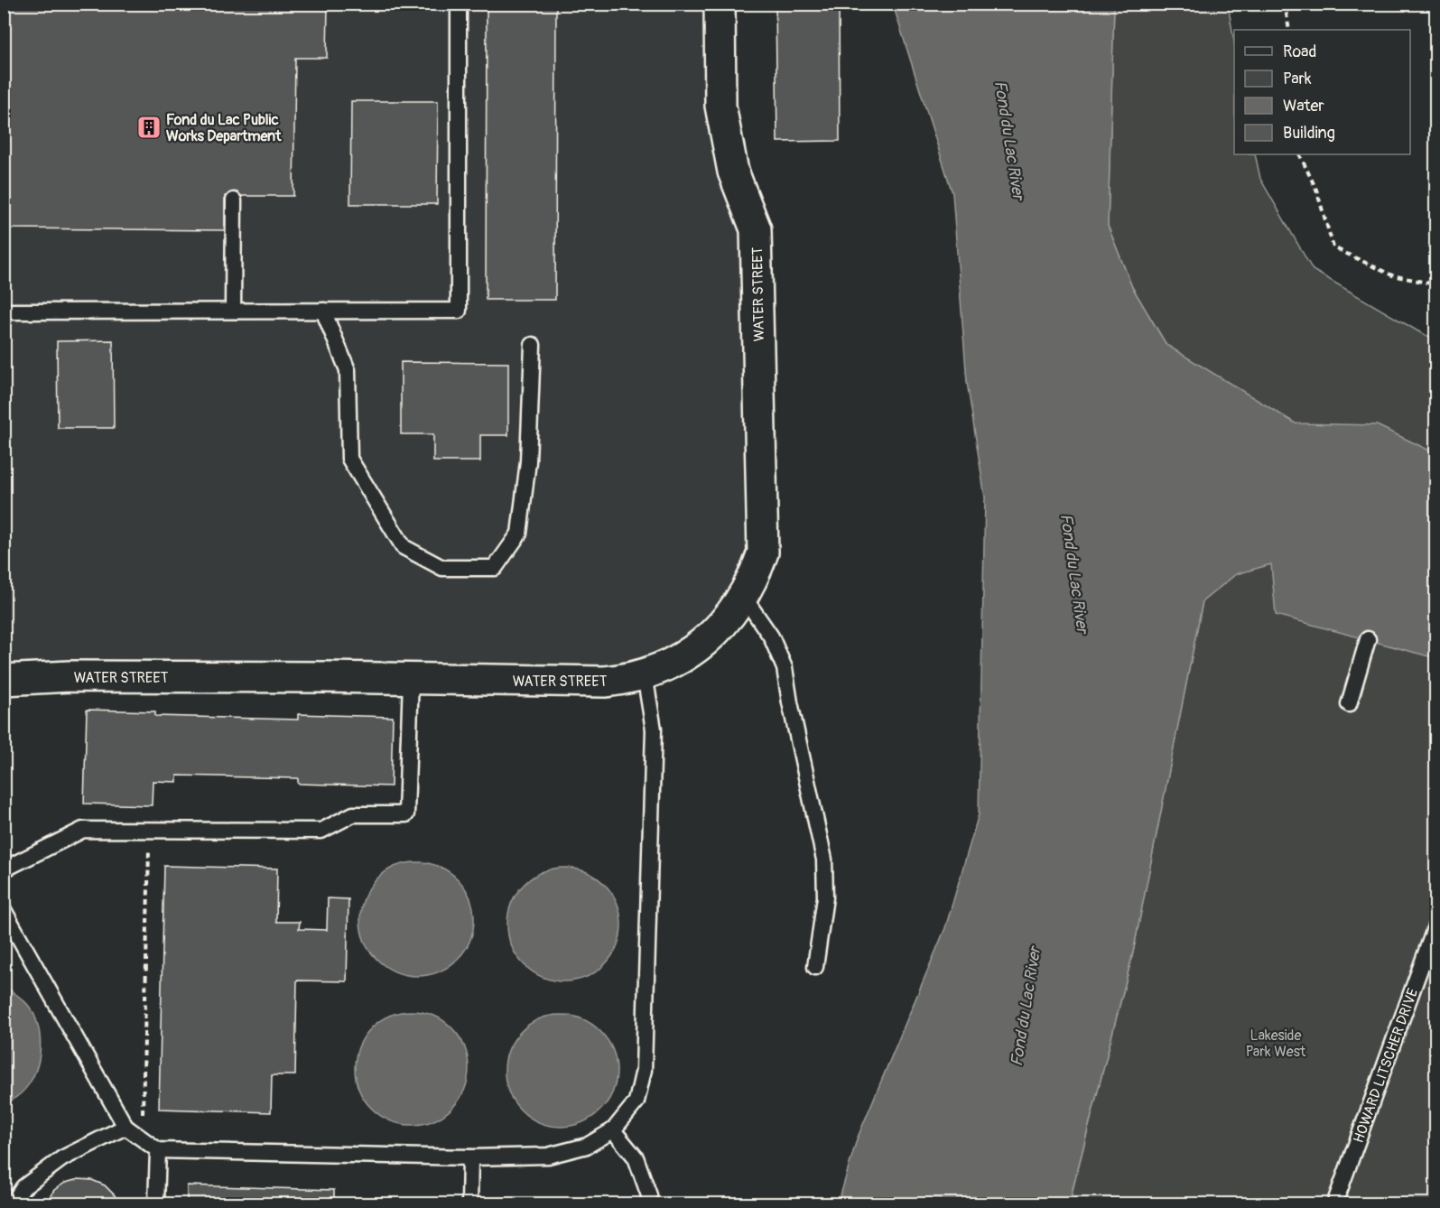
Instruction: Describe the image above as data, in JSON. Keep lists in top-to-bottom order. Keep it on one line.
{"streets":{"street":["WATER STREET"],"lane":["HOWARD LITSCHER DRIVE"]},"water":["Fond du Lac River"],"parks":["Lakeside Park West"],"places":{"building":["Fond du Lac Public Works Department"]},"legend":["Road","Park","Water","Building"]}
